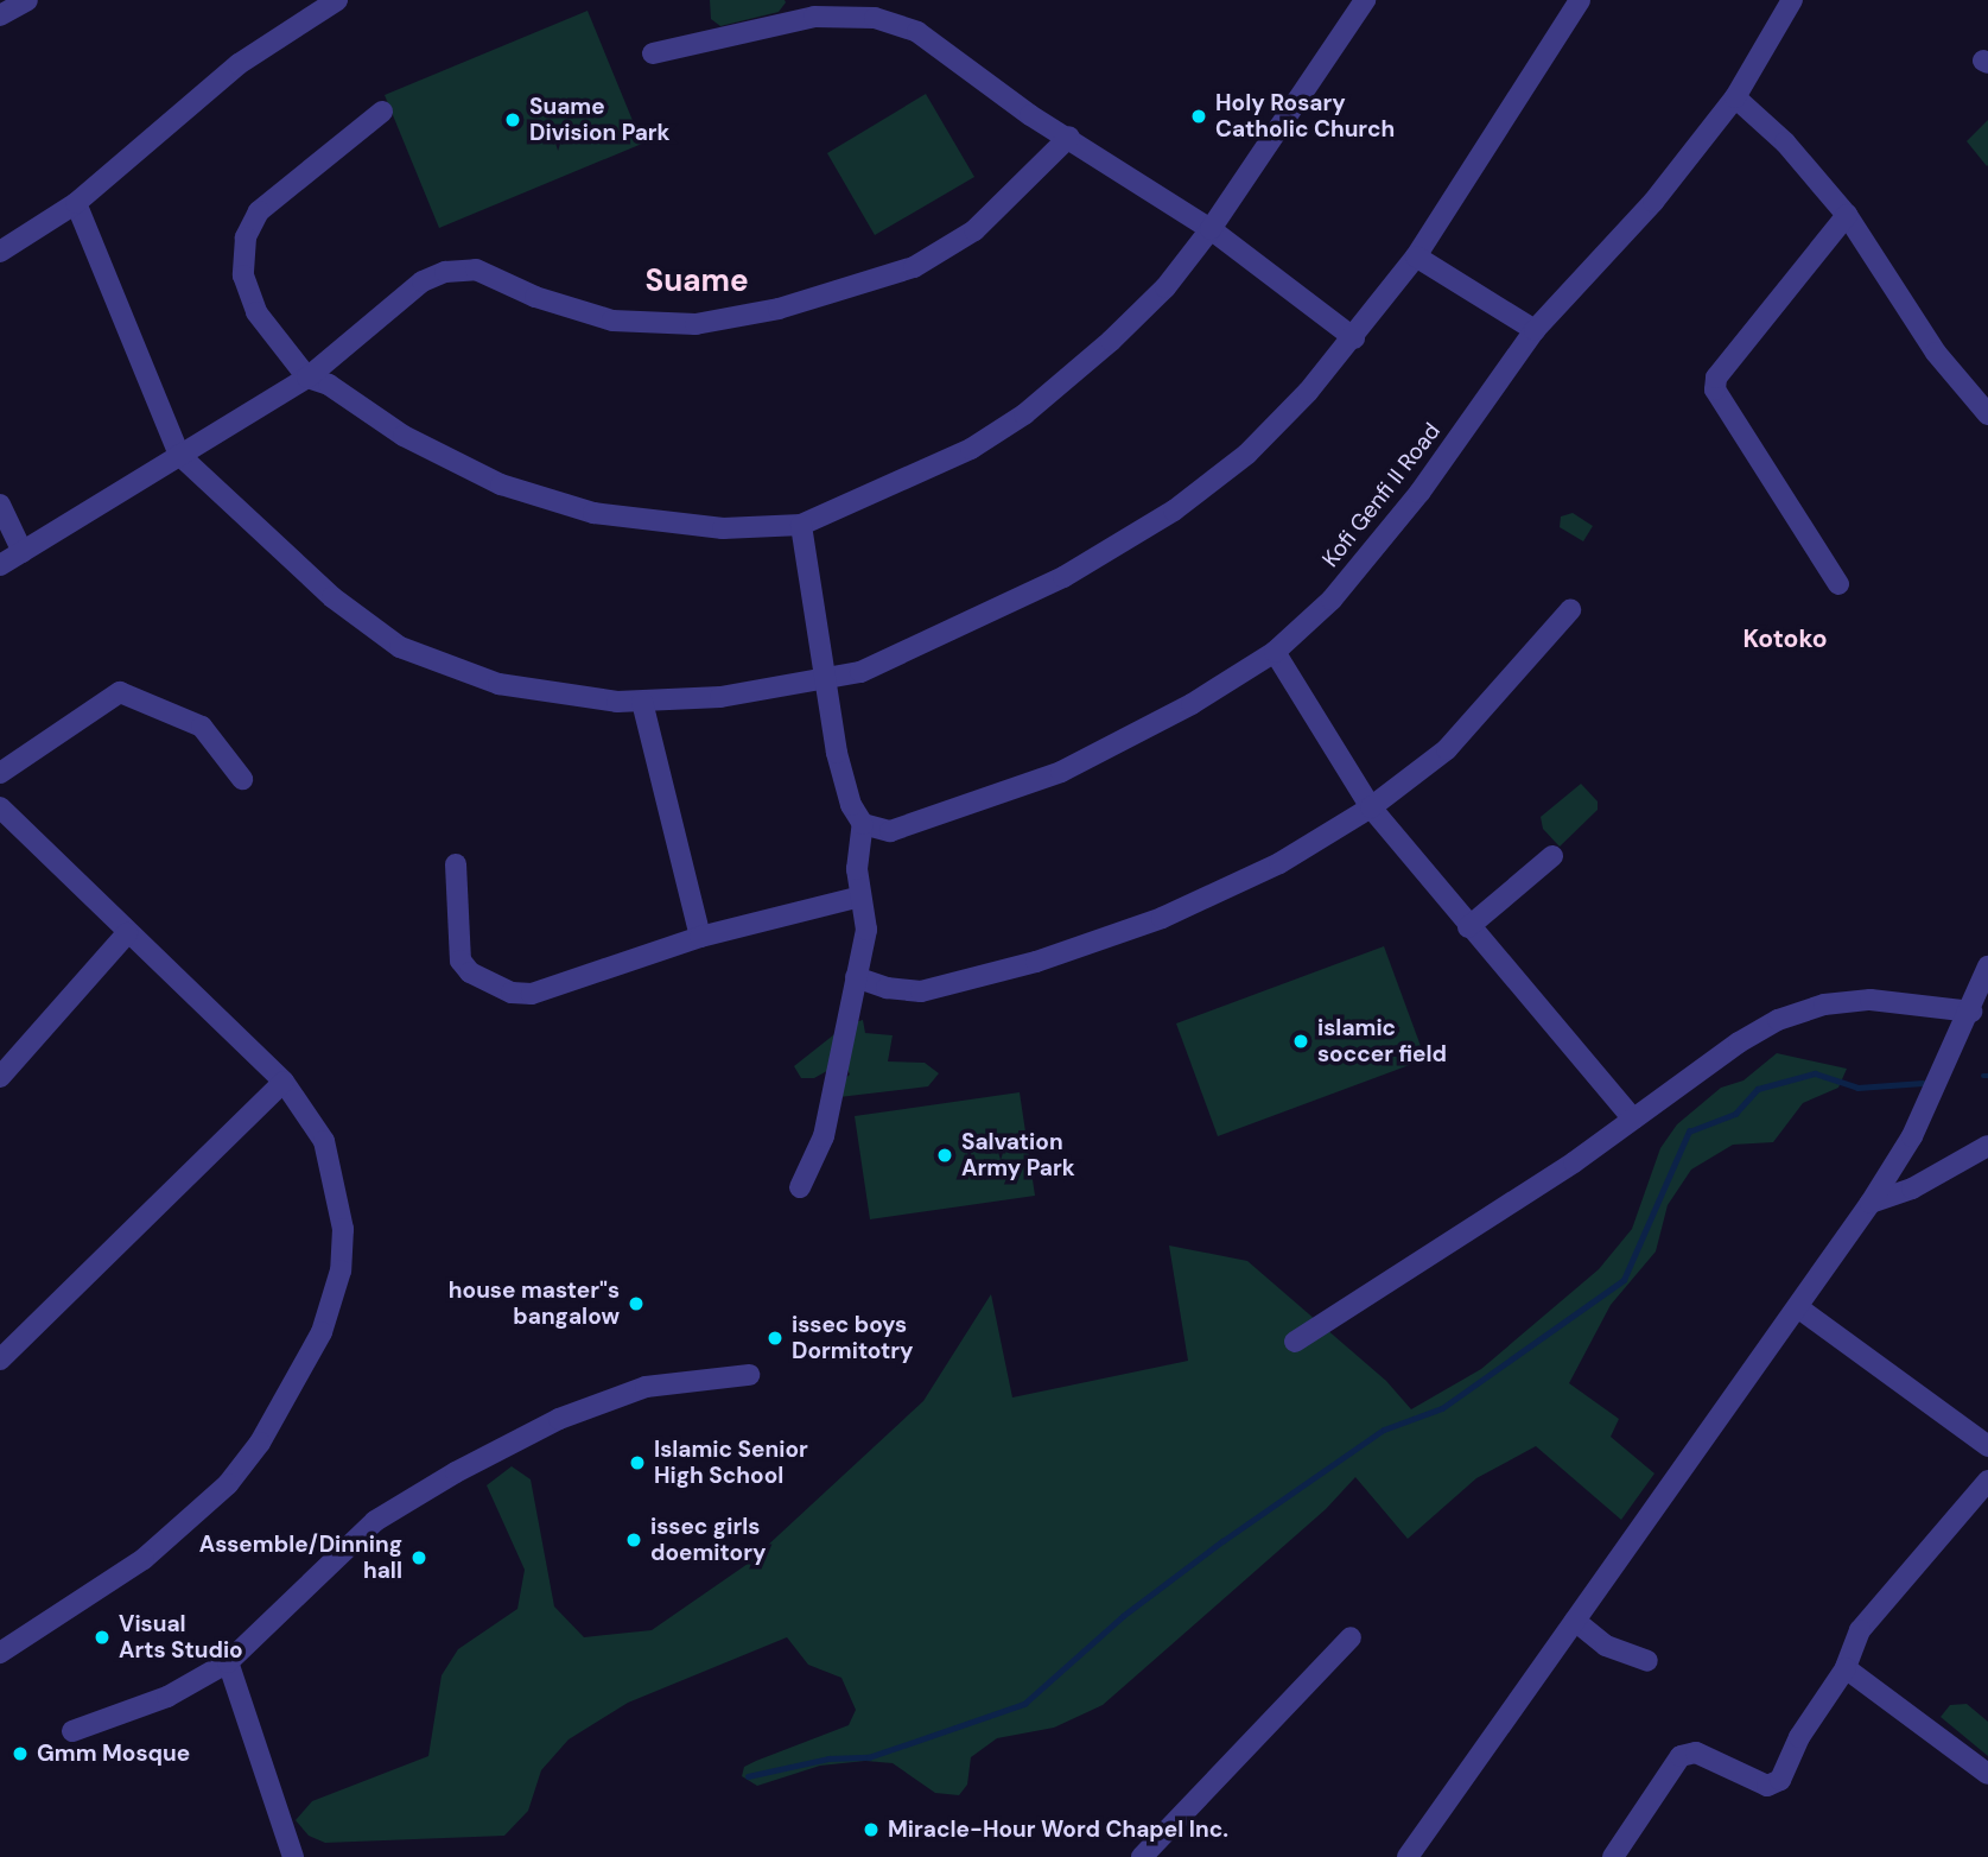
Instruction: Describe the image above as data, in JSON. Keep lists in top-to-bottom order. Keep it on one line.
{"streets":{"street":["Kofi Genfi II Road"]},"districts":["Suame","Kotoko"],"places":["Holy Rosary Catholic Church","Suame Division Park","islamic soccer field","Salvation Army Park","house master\"s bangalow","issec boys Dormitotry","Islamic Senior High School","issec girls doemitory","Assemble/Dinning hall","Visual Arts Studio","Gmm Mosque","Miracle-Hour Word Chapel Inc."]}
